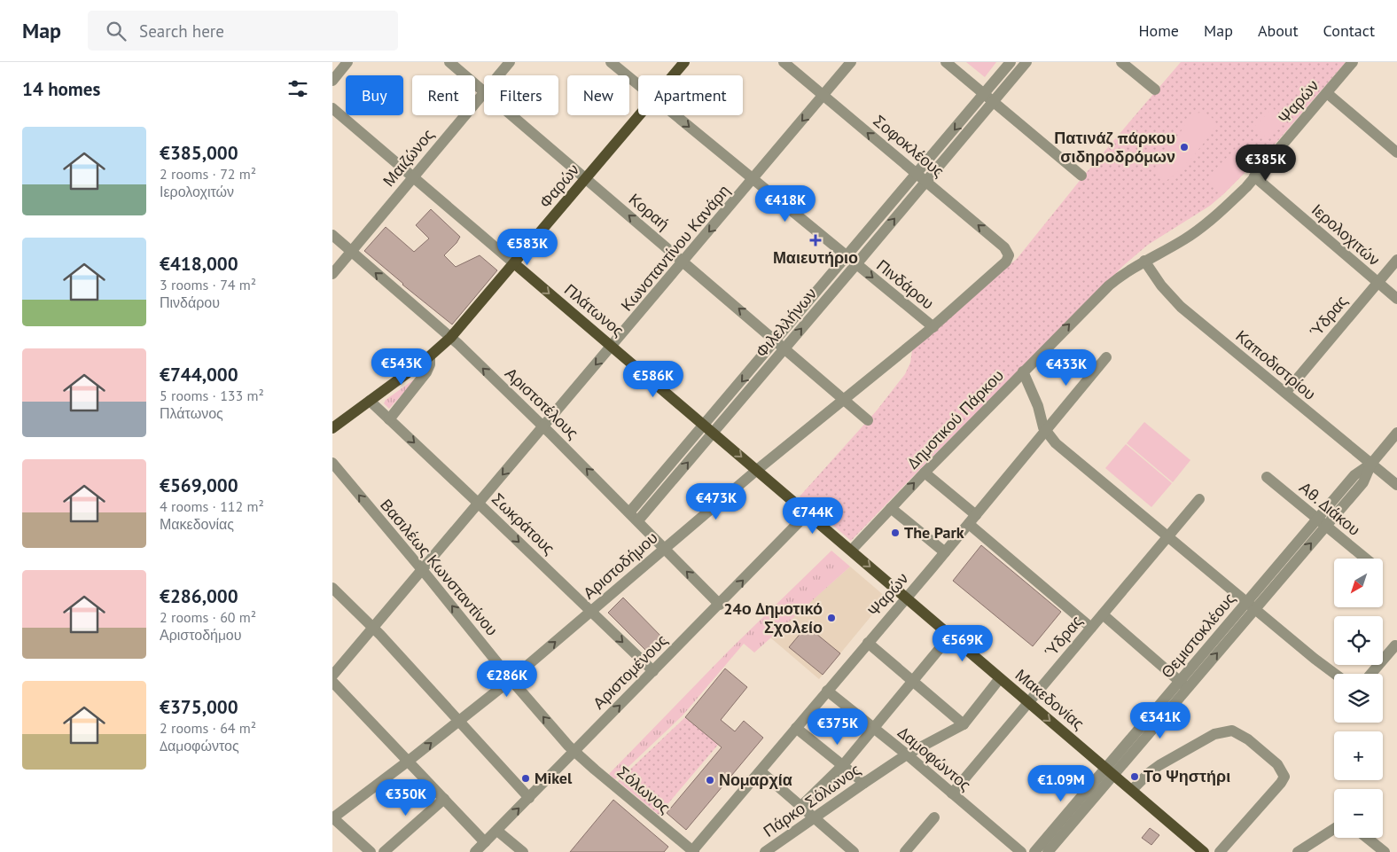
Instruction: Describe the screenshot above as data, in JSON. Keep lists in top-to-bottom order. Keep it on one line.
{"streets":{"main road":["Φαρών","Πλάτωνος","Μακεδονίας"],"street":["Ψαρών","Σοφοκλέους","Μαιζώνος","Κοραή","Ιερολοχιτών","Κωνσταντίνου Κανάρη","Πινδάρου","Ύδρας","Φιλελλήνων","Καποδιστρίου","Αριστοτέλους","Δημοτικού Πάρκου","Αθ. Διάκου","Σωκράτους","Αριστοδήμου","Βασιλέως Κωνσταντίνου","Θεμιστοκλέους","Αριστομένους","Δαμοφώντος","Σόλωνος","Πάρκο Σόλωνος"]},"crossings":[["Ψαρών","Ιερολοχιτών"],["Ψαρών","Καποδιστρίου"],["Ψαρών","Δημοτικού Πάρκου"],["Ψαρών","Μακεδονίας"],["Ψαρών","Δαμοφώντος"],["Ψαρών","Σόλωνος"],["Σοφοκλέους","Κωνσταντίνου Κανάρη"],["Σοφοκλέους","Πινδάρου"],["Σοφοκλέους","Φιλελλήνων"],["Σοφοκλέους","Αριστοδήμου"],["Μαιζώνος","Κοραή"],["Μαιζώνος","Πλάτωνος"],["Μαιζώνος","Αριστοτέλους"],["Φαρών","Κοραή"],["Φαρών","Πλάτωνος"],["Φαρών","Αριστοτέλους"],["Φαρών","Σωκράτους"],["Κοραή","Κωνσταντίνου Κανάρη"],["Κοραή","Φιλελλήνων"],["Κοραή","Αριστοδήμου"],["Ιερολοχιτών","Ύδρας"],["Κωνσταντίνου Κανάρη","Πινδάρου"],["Κωνσταντίνου Κανάρη","Πλάτωνος"],["Κωνσταντίνου Κανάρη","Αριστοτέλους"],["Κωνσταντίνου Κανάρη","Σωκράτους"],["Κωνσταντίνου Κανάρη","Βασιλέως Κωνσταντίνου"],["Πινδάρου","Φιλελλήνων"],["Πινδάρου","Αριστοδήμου"],["Πλάτωνος","Φιλελλήνων"],["Πλάτωνος","Αριστοδήμου"],["Πλάτωνος","Αριστομένους"],["Πλάτωνος","Μακεδονίας"],["Ύδρας","Καποδιστρίου"],["Ύδρας","Μακεδονίας"],["Ύδρας","Δαμοφώντος"],["Φιλελλήνων","Αριστοτέλους"],["Καποδιστρίου","Δημοτικού Πάρκου"],["Καποδιστρίου","Θεμιστοκλέους"],["Αριστοτέλους","Αριστοδήμου"],["Αριστοτέλους","Αριστομένους"],["Δημοτικού Πάρκου","Μακεδονίας"],["Αθ. Διάκου","Θεμιστοκλέους"],["Σωκράτους","Αριστοδήμου"],["Σωκράτους","Αριστομένους"],["Αριστοδήμου","Βασιλέως Κωνσταντίνου"],["Βασιλέως Κωνσταντίνου","Αριστομένους"],["Βασιλέως Κωνσταντίνου","Σόλωνος"],["Θεμιστοκλέους","Μακεδονίας"],["Αριστομένους","Σόλωνος"],["Μακεδονίας","Πάρκο Σόλωνος"],["Δαμοφώντος","Πάρκο Σόλωνος"]],"one_way":["Κοραή","Κωνσταντίνου Κανάρη","Πινδάρου","Αριστοτέλους","Δημοτικού Πάρκου","Σωκράτους","Αριστομένους","Μακεδονίας"],"places":{"other":["Πατινάζ πάρκου σιδηροδρόμων","The Park","24ο Δημοτικό Σχολείο","Το Ψηστήρι","Mikel","Νομαρχία"],"health":["Μαιευτήριο"]},"north":"bottom left","page":{"header":"Map","search":"Search here","nav":["Home","Map","About","Contact"],"heading":"14 homes","chip":["Buy","Rent","Filters","New","Apartment"],"list":[{"name":"€385,000","note":"2 rooms · 72 m² · Ιερολοχιτών"},{"name":"€418,000","note":"3 rooms · 74 m² · Πινδάρου"},{"name":"€744,000","note":"5 rooms · 133 m² · Πλάτωνος"},{"name":"€569,000","note":"4 rooms · 112 m² · Μακεδονίας"},{"name":"€286,000","note":"2 rooms · 60 m² · Αριστοδήμου"},{"name":"€375,000","note":"2 rooms · 64 m² · Δαμοφώντος"}],"price":["€385K","€418K","€583K","€543K","€433K","€586K","€473K","€744K","€569K","€286K","€341K","€375K","€1.09M","€350K"],"map_buttons":["+","−"]}}
